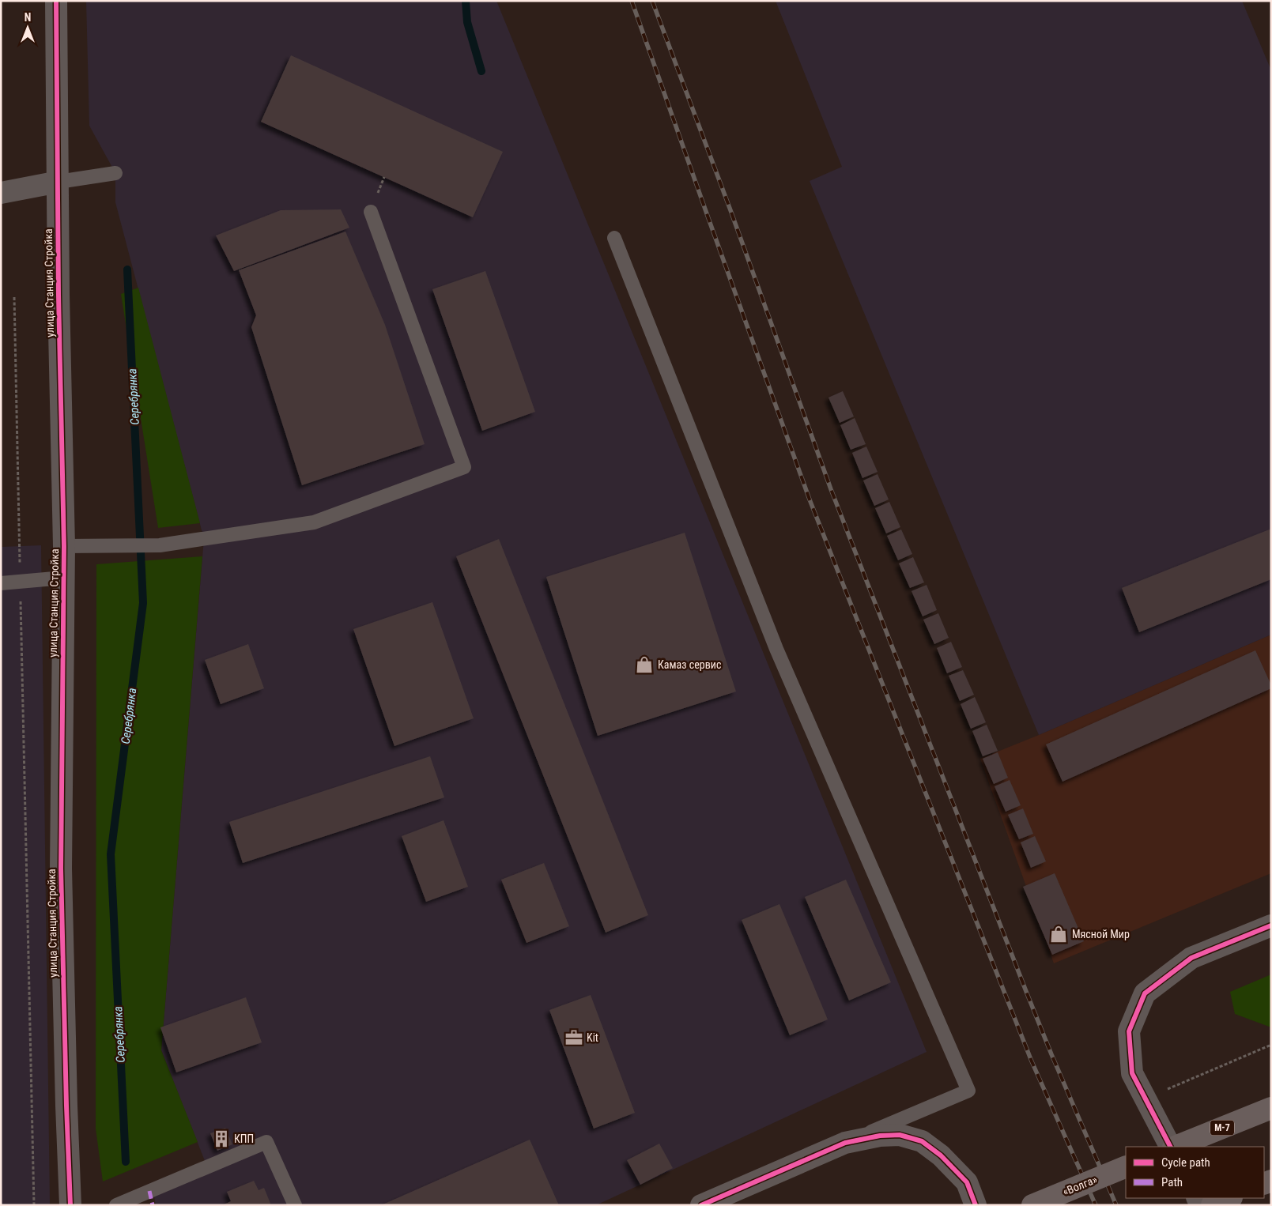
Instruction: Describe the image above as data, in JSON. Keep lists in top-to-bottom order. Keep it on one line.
{"streets":{"highway":["М-7","«Волга»"],"street":["улица Станция Стройка"]},"water":["Серебрянка"],"places":{"shop":["Камаз сервис","Мясной Мир"],"office":["Kit"],"building":["КПП"]},"legend":["Cycle path","Path"],"north":"top"}
